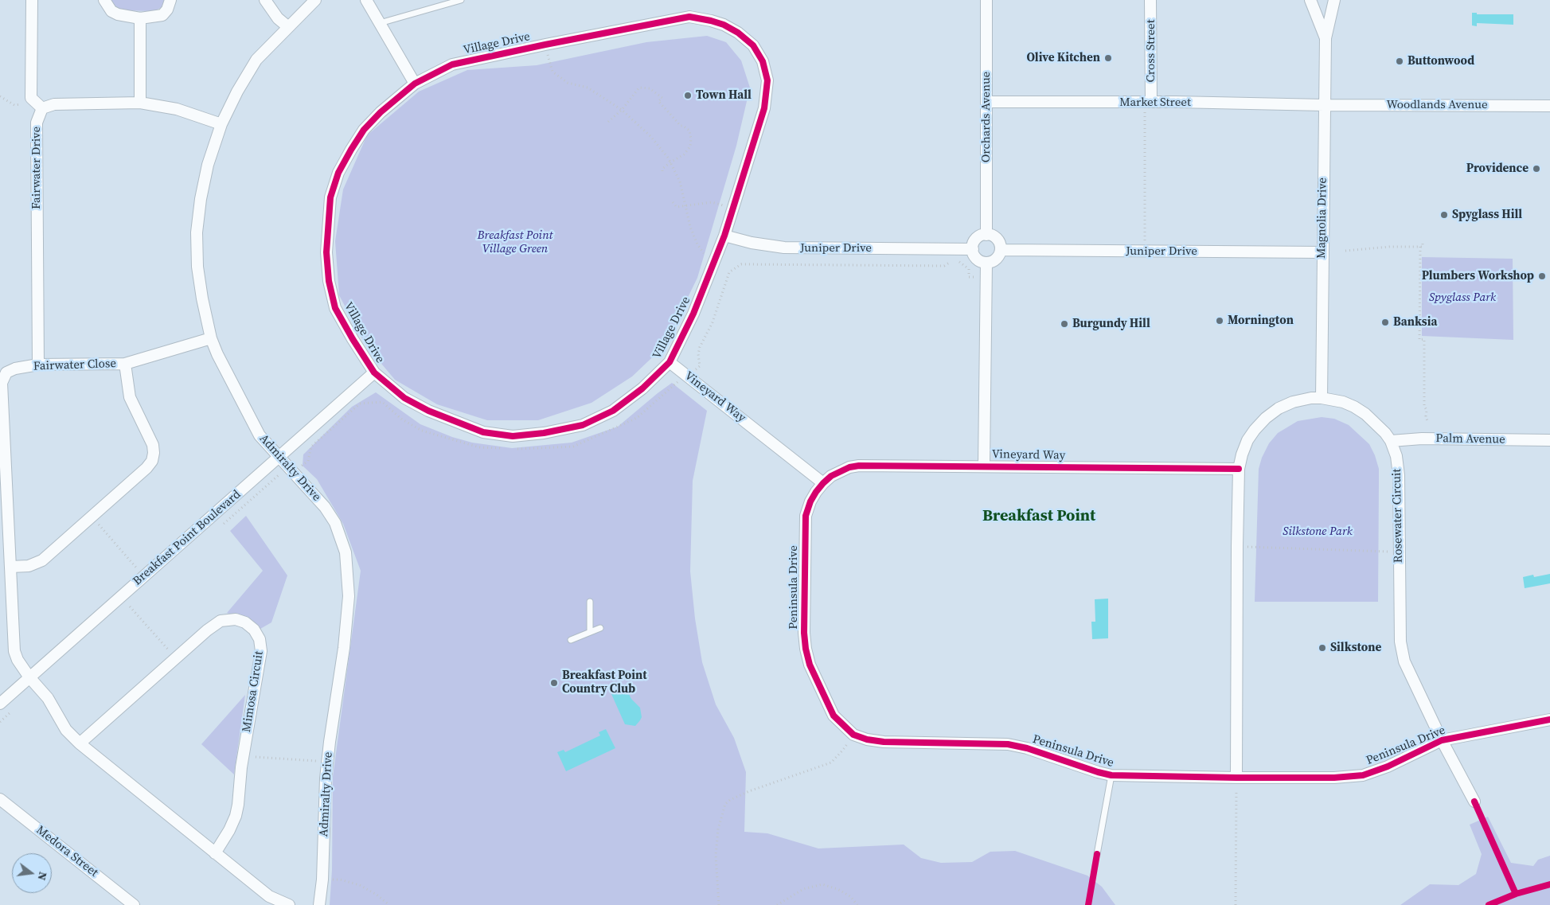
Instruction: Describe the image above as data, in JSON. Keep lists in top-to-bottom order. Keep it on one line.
{"streets":{"street":["Village Drive","Cross Street","Market Street","Woodlands Avenue","Orchards Avenue","Fairwater Drive","Magnolia Drive","Juniper Drive","Fairwater Close","Vineyard Way","Palm Avenue","Admiralty Drive","Rosewater Circuit","Breakfast Point Boulevard","Peninsula Drive","Mimosa Circuit","Medora Street"]},"crossings":[["Village Drive","Juniper Drive"],["Village Drive","Vineyard Way"],["Village Drive","Breakfast Point Boulevard"],["Cross Street","Market Street"],["Market Street","Woodlands Avenue"],["Market Street","Orchards Avenue"],["Market Street","Magnolia Drive"],["Woodlands Avenue","Magnolia Drive"],["Orchards Avenue","Juniper Drive"],["Fairwater Drive","Fairwater Close"],["Magnolia Drive","Juniper Drive"],["Magnolia Drive","Rosewater Circuit"],["Fairwater Close","Admiralty Drive"],["Fairwater Close","Breakfast Point Boulevard"],["Vineyard Way","Rosewater Circuit"],["Vineyard Way","Peninsula Drive"],["Palm Avenue","Rosewater Circuit"],["Admiralty Drive","Breakfast Point Boulevard"],["Rosewater Circuit","Peninsula Drive"]],"districts":["Breakfast Point"],"parks":["Breakfast Point Village Green","Spyglass Park","Silkstone Park"],"places":["Olive Kitchen","Buttonwood","Town Hall","Providence","Spyglass Hill","Plumbers Workshop","Mornington","Banksia","Burgundy Hill","Silkstone","Breakfast Point Country Club"],"north":"right"}
